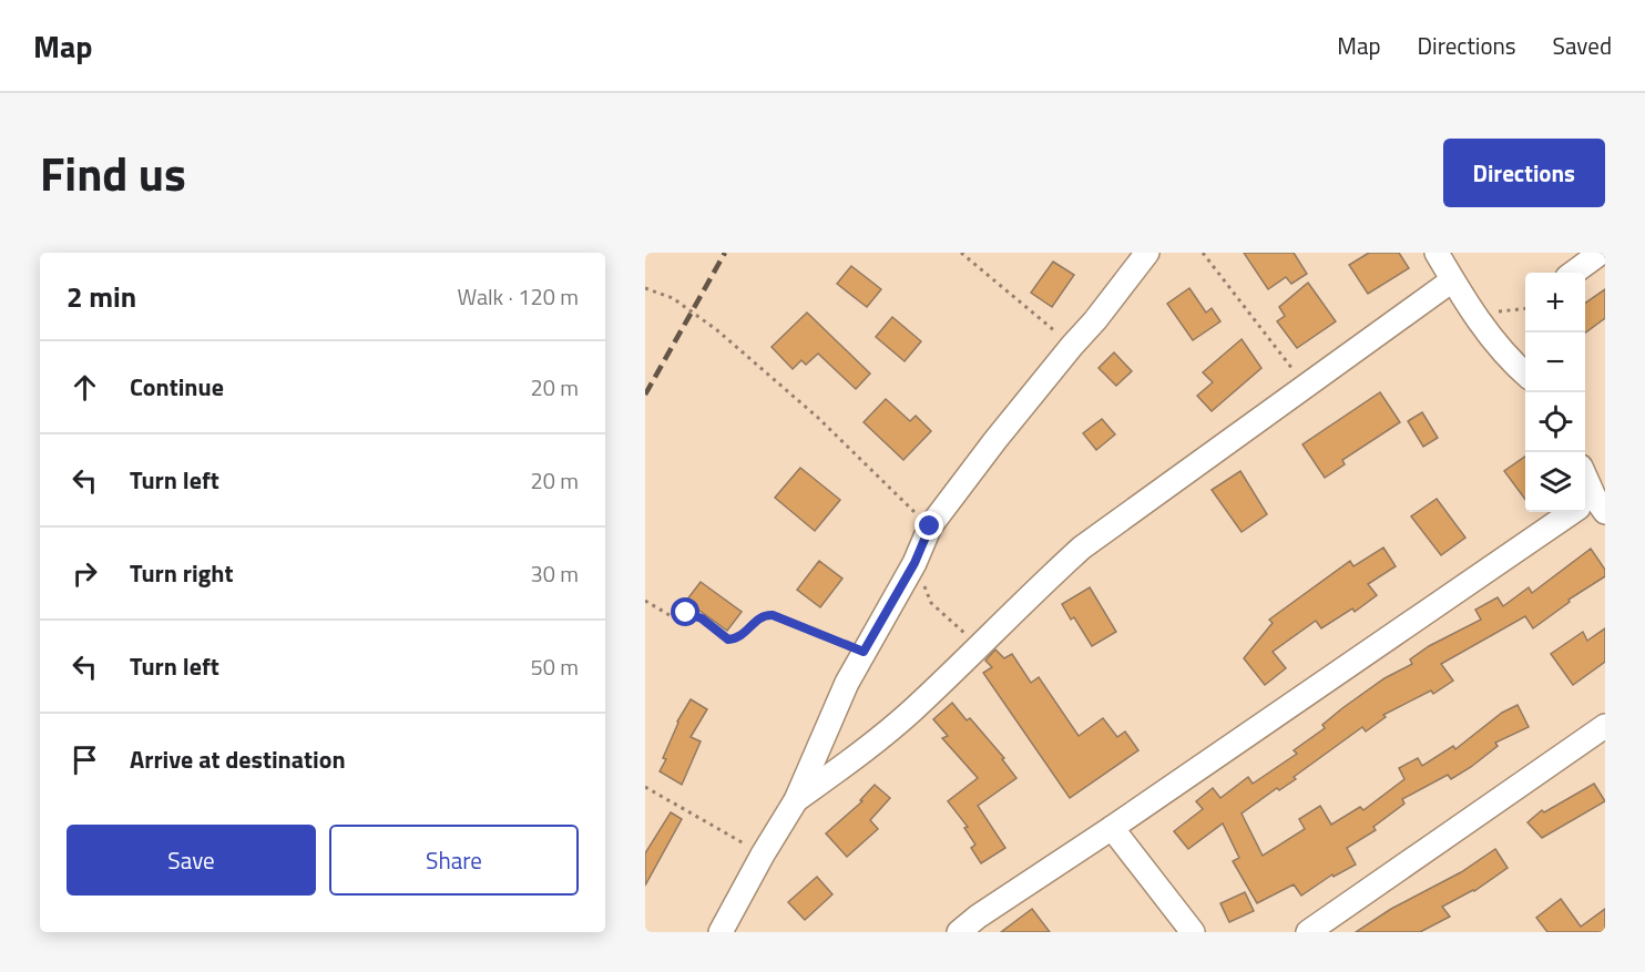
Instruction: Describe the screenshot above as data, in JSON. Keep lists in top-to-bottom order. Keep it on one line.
{"page":{"header":"Map","nav":["Map","Directions","Saved"],"title":"Find us","buttons":["Directions",["Save","Share"]],"heading":["2 min","Walk · 120 m"],"map_buttons":["+","−"],"list":[["Continue","20 m"],["Turn left","20 m"],["Turn right","30 m"],["Turn left","50 m"],"Arrive at destination"]}}
